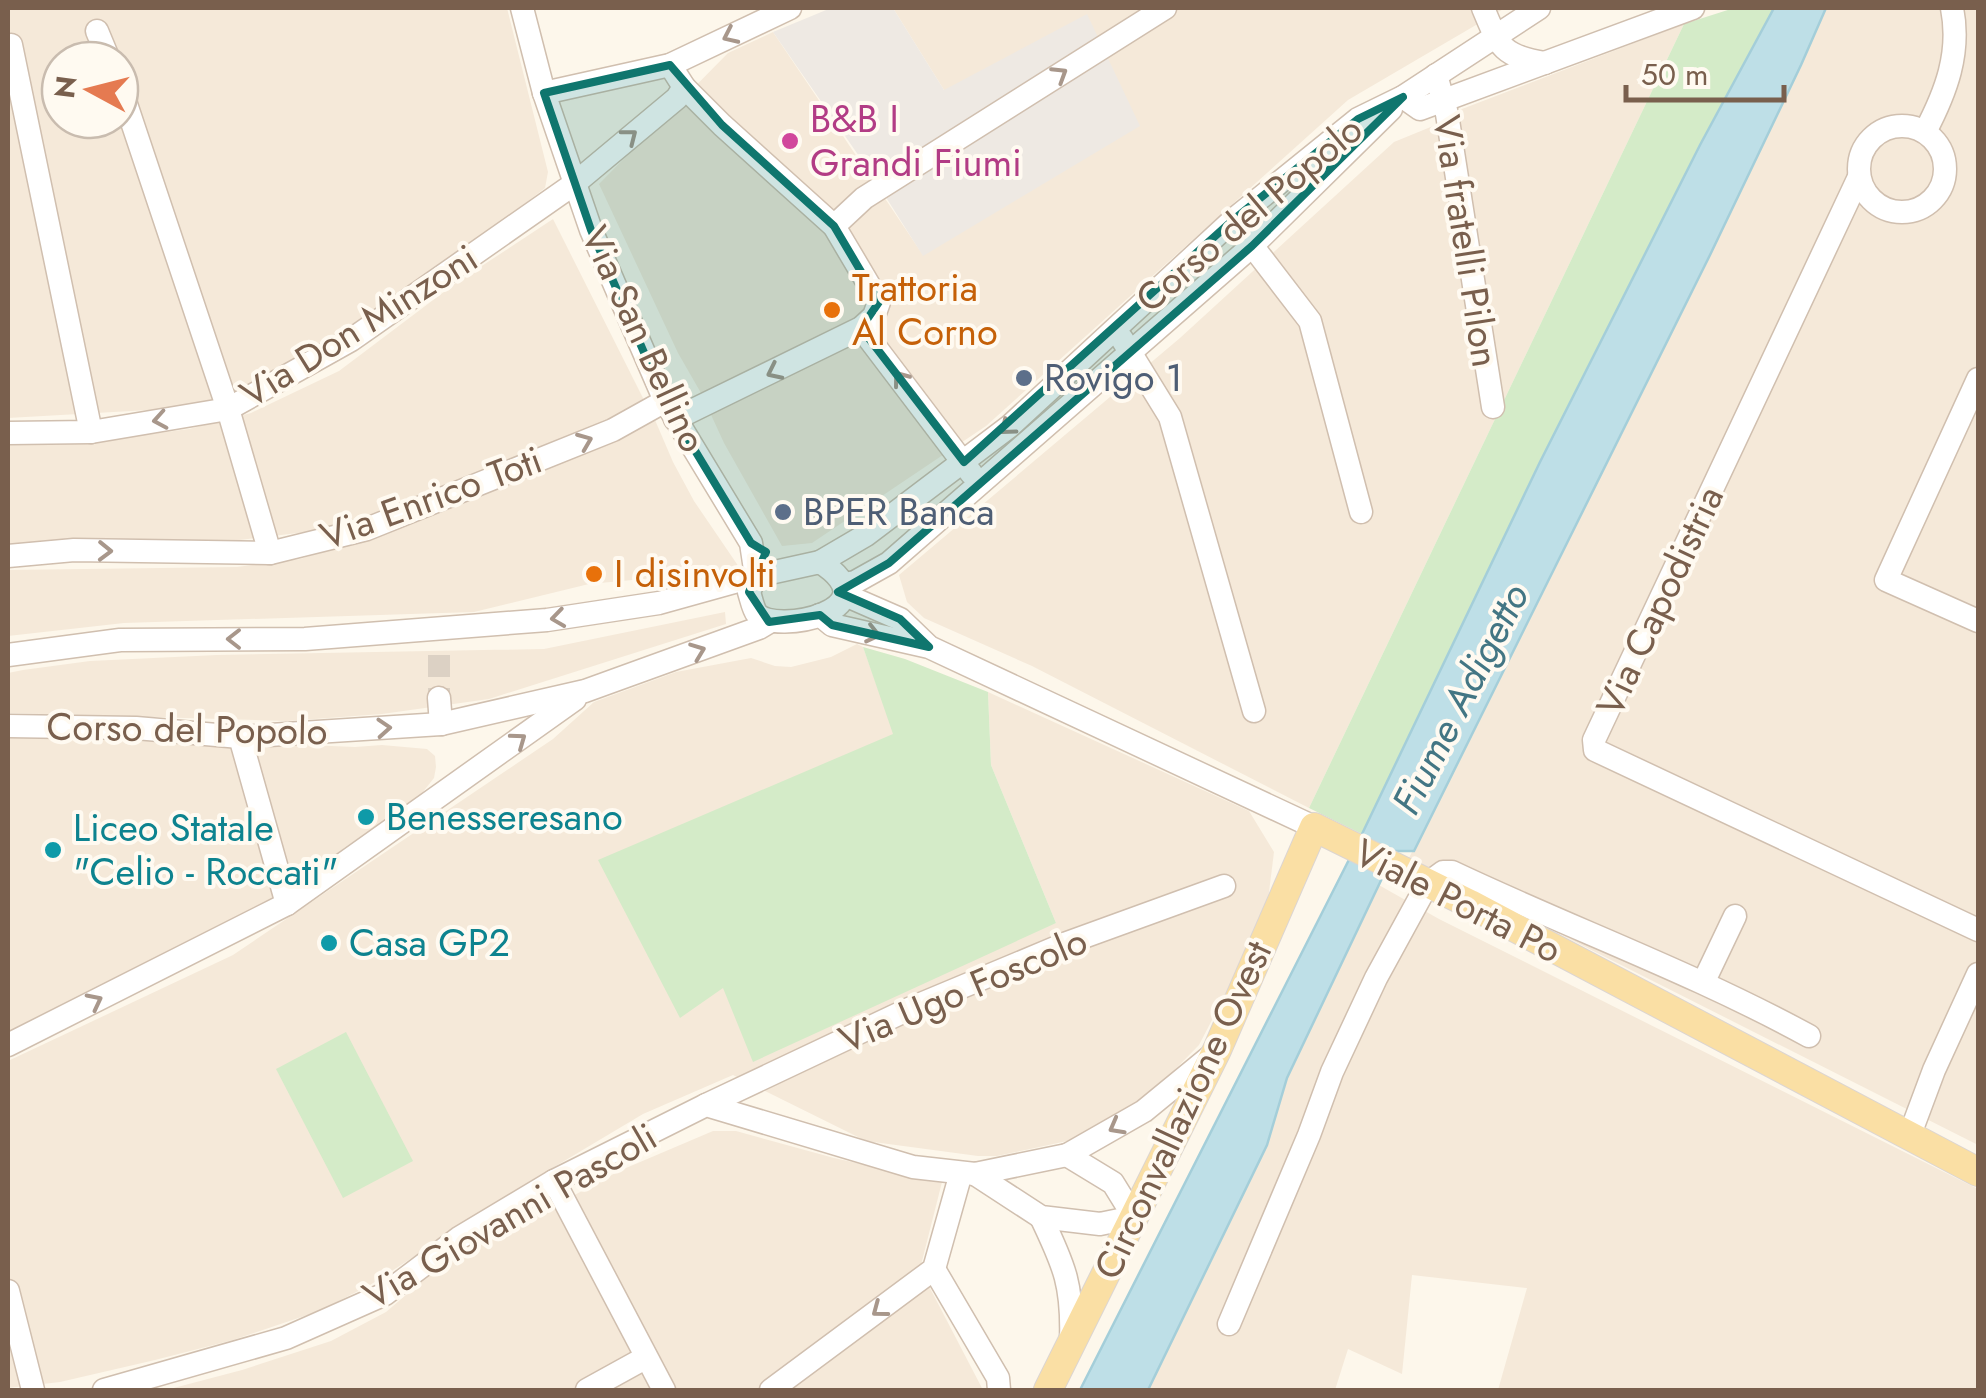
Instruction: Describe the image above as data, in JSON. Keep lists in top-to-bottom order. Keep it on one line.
{"streets":{"main road":["Viale Porta Po","Circonvallazione Ovest"],"street":["Corso del Popolo","Via fratelli Pilon","Via Don Minzoni","Via San Bellino","Via Enrico Toti","Via Capodistria","Via Ugo Foscolo","Via Giovanni Pascoli"]},"crossings":[["Corso del Popolo","Via fratelli Pilon"],["Corso del Popolo","Via San Bellino"],["Corso del Popolo","Viale Porta Po"],["Via Don Minzoni","Via San Bellino"],["Via San Bellino","Via Enrico Toti"],["Viale Porta Po","Circonvallazione Ovest"],["Via Ugo Foscolo","Via Giovanni Pascoli"]],"water":["Fiume Adigetto"],"places":["B&B I Grandi Fiumi","Trattoria Al Corno","Rovigo 1","BPER Banca","I disinvolti","Benesseresano","Liceo Statale \"Celio - Roccati\"","Casa GP2"],"scale_bar":"50 m","north":"left"}
